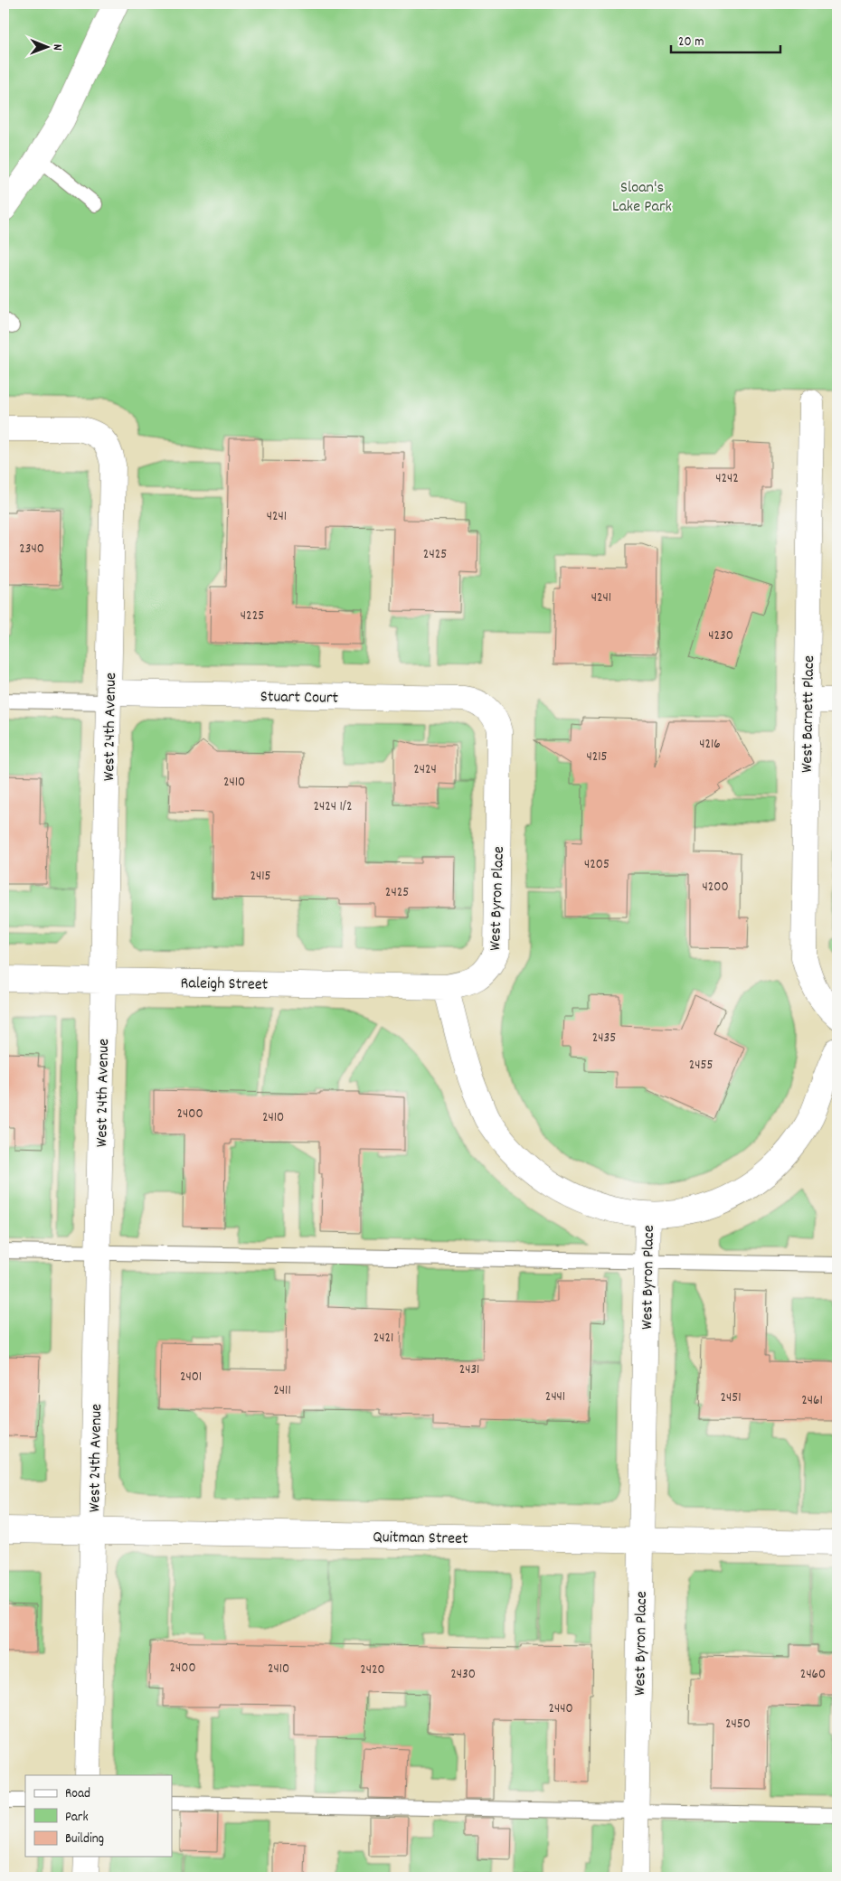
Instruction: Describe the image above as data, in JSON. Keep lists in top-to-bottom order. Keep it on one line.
{"streets":{"street":["Stuart Court","West Barnett Place","West 24th Avenue","West Byron Place","Raleigh Street","Quitman Street"]},"crossings":[["Stuart Court","West 24th Avenue"],["Stuart Court","West Byron Place"],["West 24th Avenue","Raleigh Street"],["West 24th Avenue","Quitman Street"],["West Byron Place","Raleigh Street"],["West Byron Place","Quitman Street"]],"parks":["Sloan's Lake Park"],"house_numbers":["4242","4241","2340","2425","4241","4225","4230","4216","4215","2424","2410","2424 1/2","4205","2415","4200","2425","2435","2455","2400","2410","2421","2431","2401","2411","2441","2451","2461","2400","2410","2420","2430","2460","2440","2450"],"legend":["Road","Park","Building"],"scale_bar":"20 m","north":"right"}
